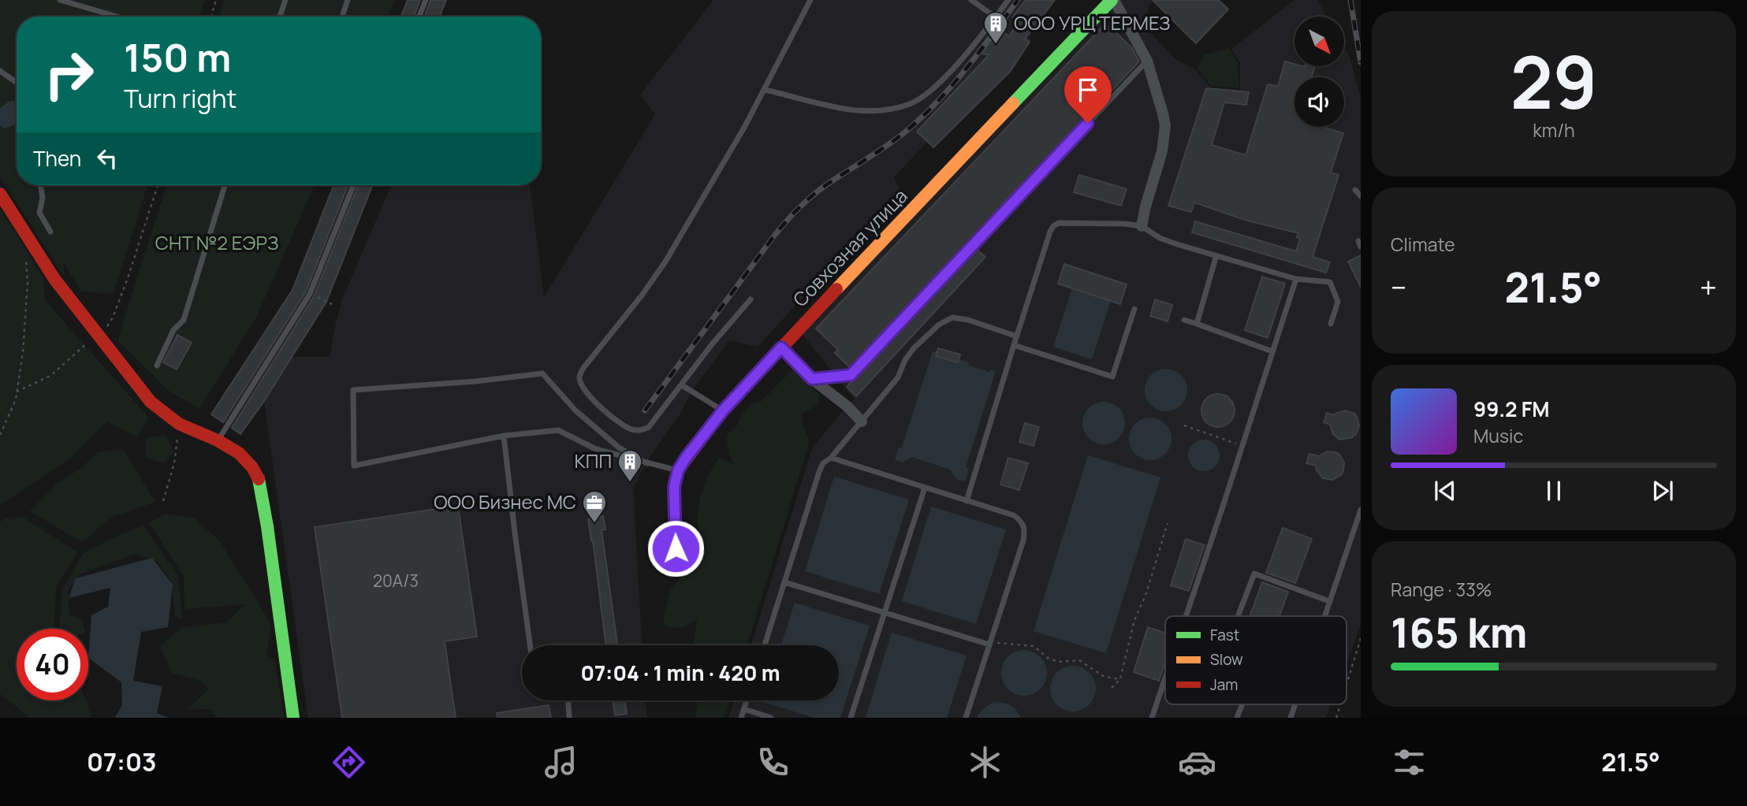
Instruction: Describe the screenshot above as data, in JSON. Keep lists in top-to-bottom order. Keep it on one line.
{"streets":{"street":["Совхозная улица"]},"parks":["СНТ №2 ЕЭРЗ"],"places":{"building":["ООО УРЦ ТЕРМЕЗ","КПП"],"office":["ООО Бизнес МС"]},"house_numbers":["20А/3"],"legend":["Fast","Slow","Jam"],"north":"bottom right","page":{"tile":[["29","km/h"],"Climate",["Range · 33%","165 km"]],"turn":["150 m","Turn right"],"then":"Then","heat":["−","21.5°","+"],"song":["99.2 FM","Music"],"limit":"40","trip":"07:04 · 1 min · 420 m","tabs":["07:03","21.5°"]}}
